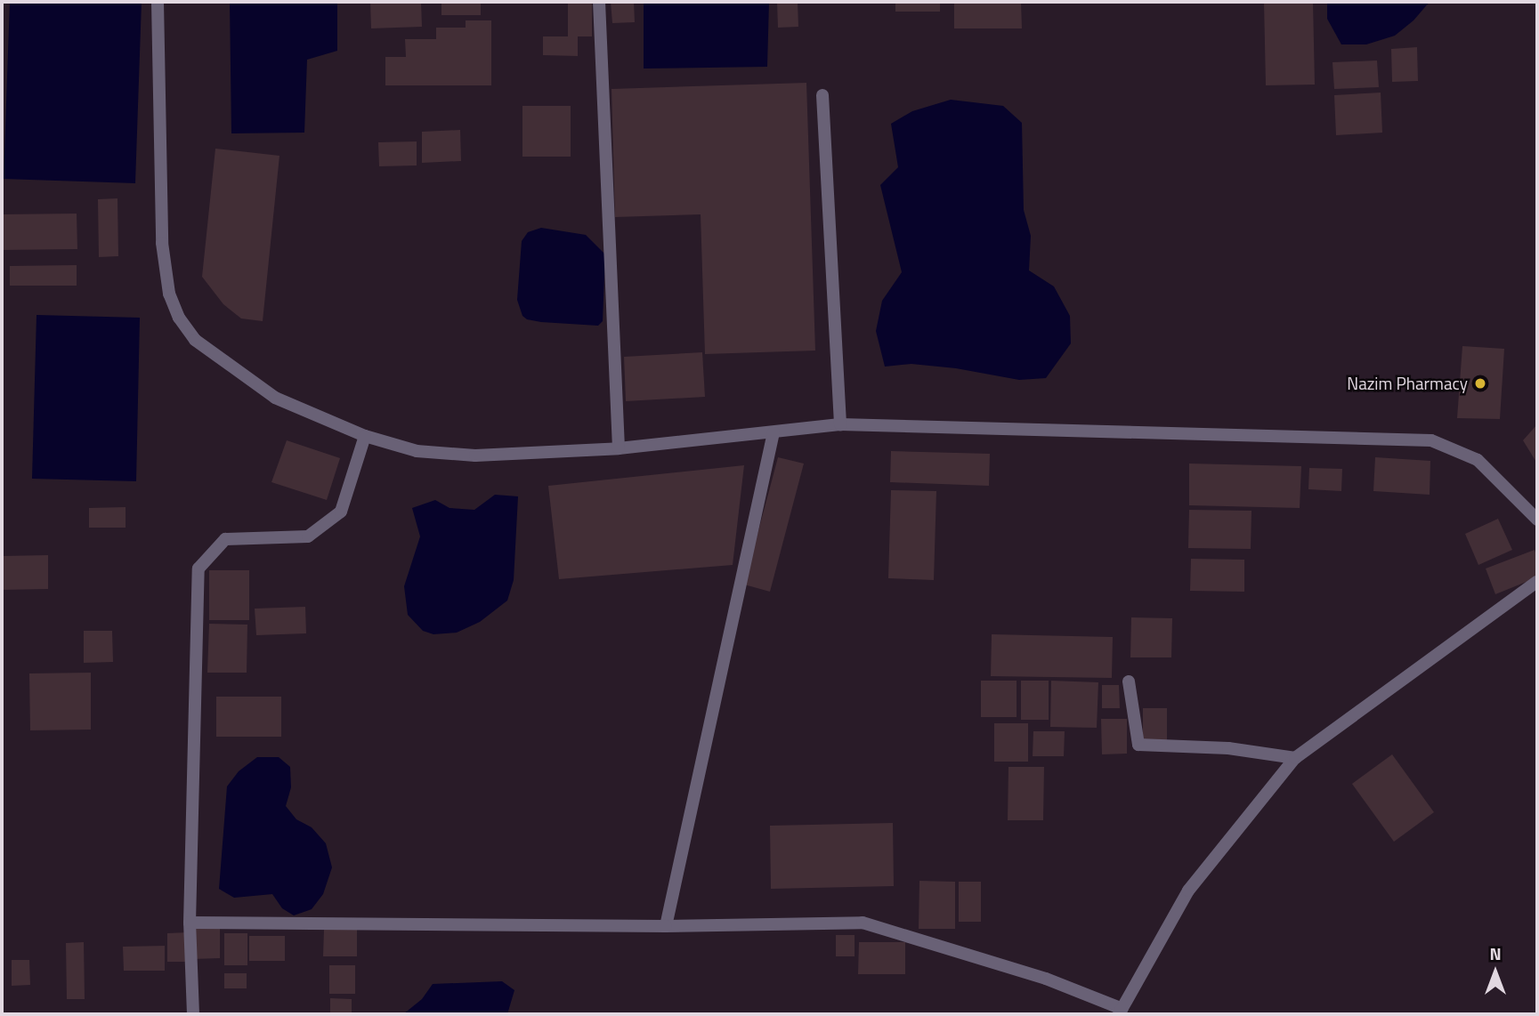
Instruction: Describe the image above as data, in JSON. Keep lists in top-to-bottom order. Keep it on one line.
{"places":["Nazim Pharmacy"],"north":"top"}
